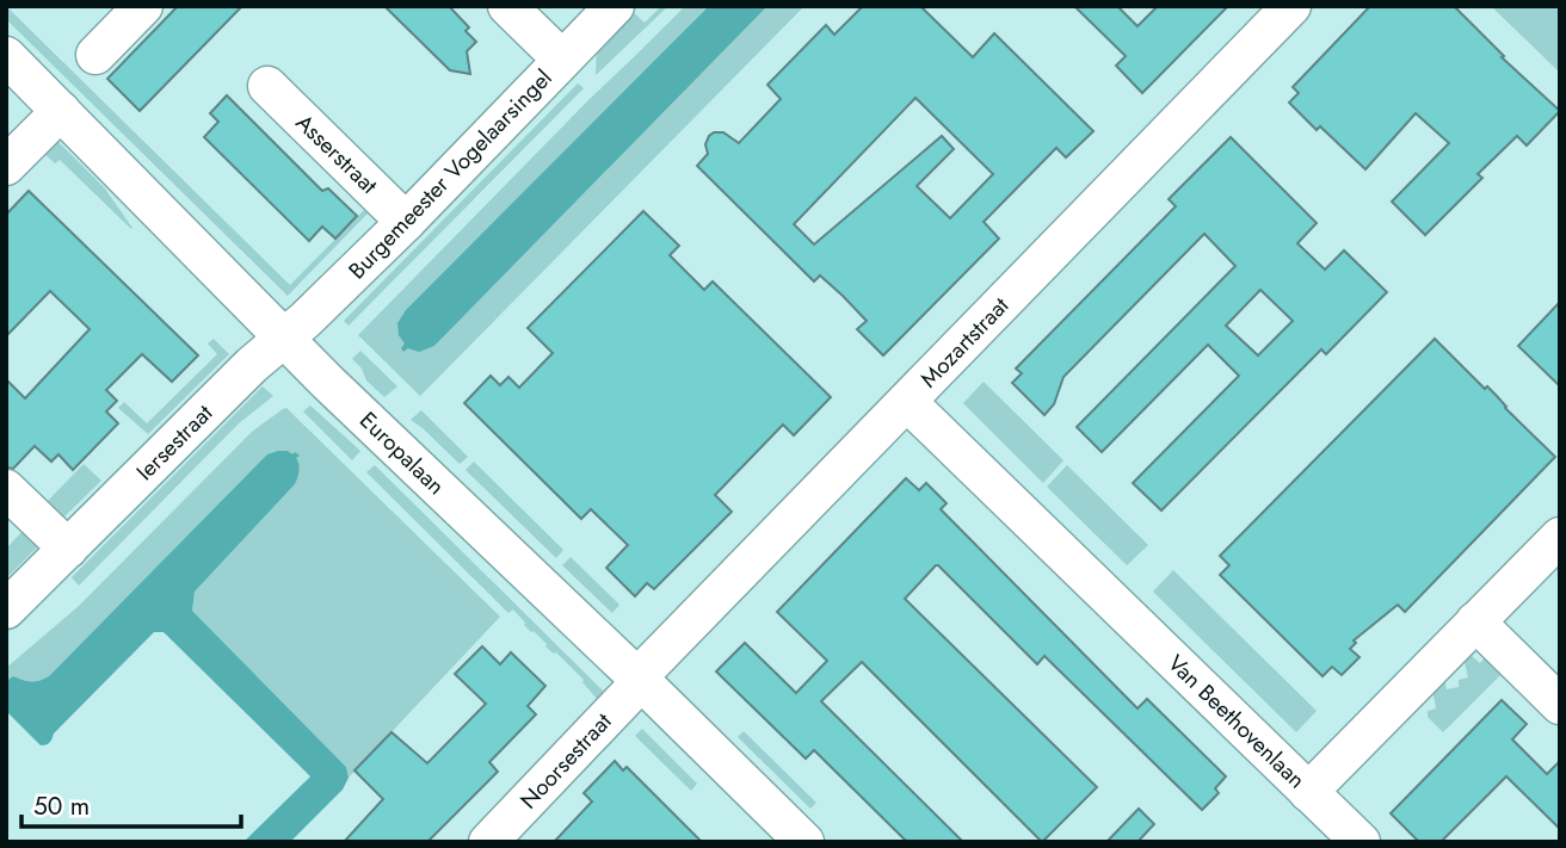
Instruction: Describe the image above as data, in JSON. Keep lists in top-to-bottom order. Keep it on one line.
{"streets":{"street":["Asserstraat","Burgemeester Vogelaarsingel","Mozartstraat","Iersestraat","Europalaan","Van Beethovenlaan","Noorsestraat"]},"crossings":[["Asserstraat","Burgemeester Vogelaarsingel"],["Burgemeester Vogelaarsingel","Iersestraat"],["Burgemeester Vogelaarsingel","Europalaan"],["Mozartstraat","Europalaan"],["Mozartstraat","Van Beethovenlaan"],["Mozartstraat","Noorsestraat"],["Iersestraat","Europalaan"],["Europalaan","Noorsestraat"]],"scale_bar":"50 m"}
